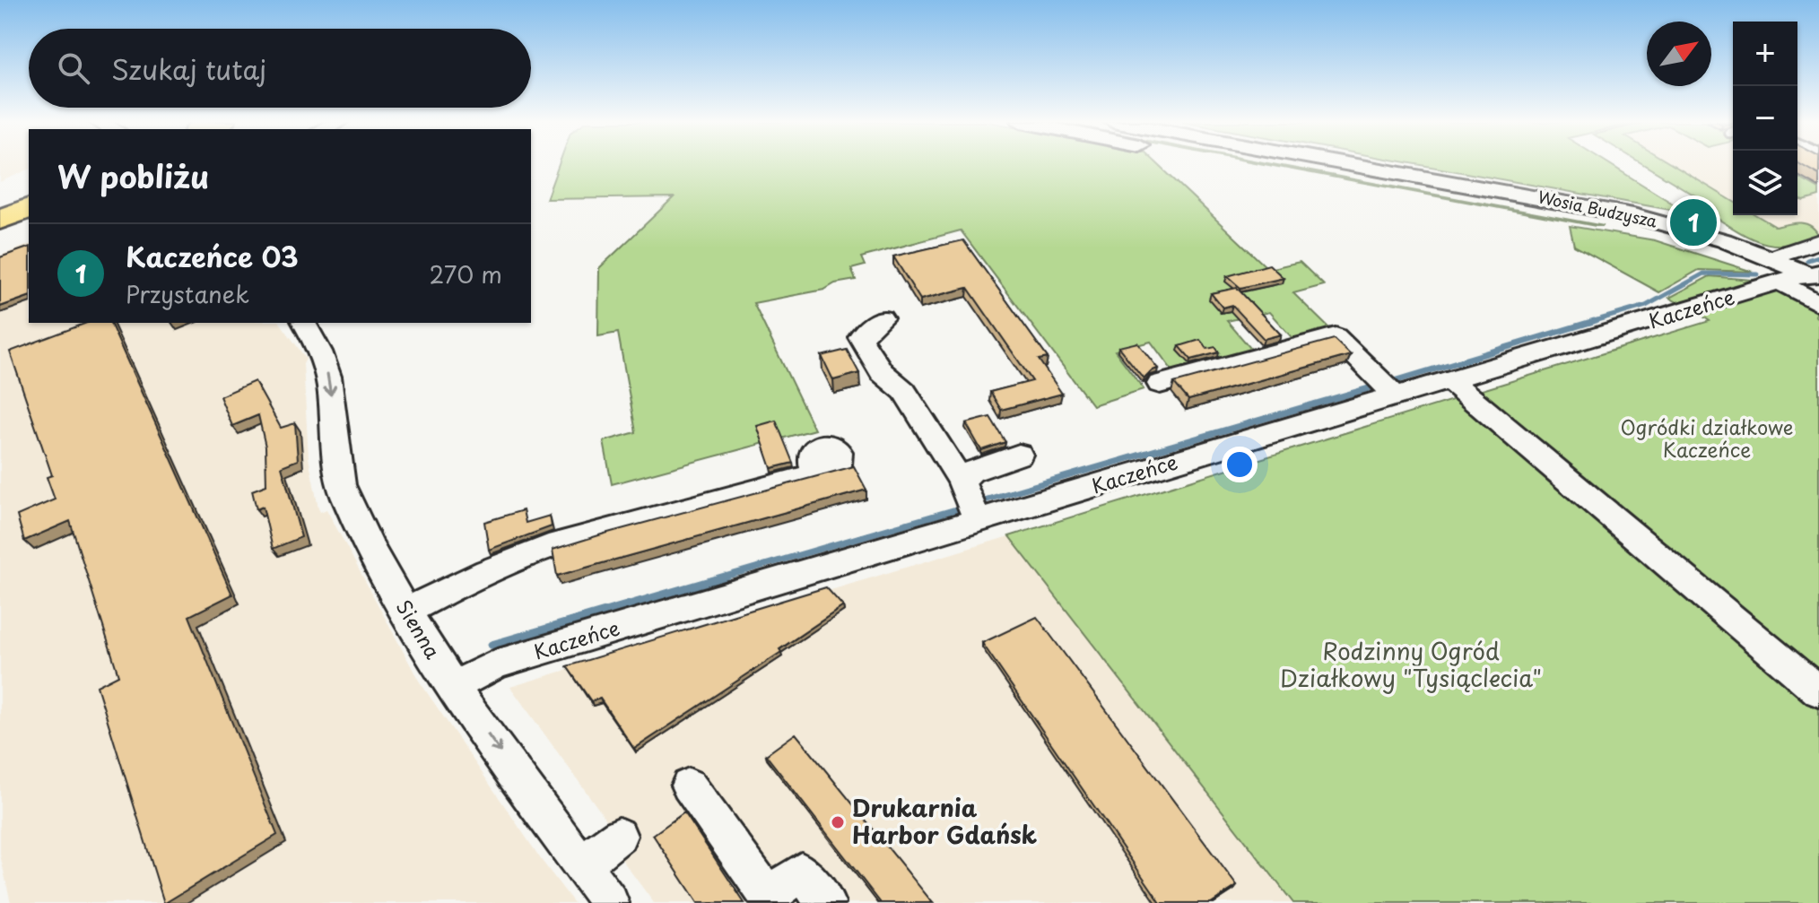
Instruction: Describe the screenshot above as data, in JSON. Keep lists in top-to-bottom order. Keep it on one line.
{"streets":{"street":["Wosia Budzysza","Kaczeńce","Sienna"]},"crossings":[["Wosia Budzysza","Kaczeńce"],["Kaczeńce","Sienna"]],"one_way":["Sienna"],"parks":["Ogródki działkowe Kaczeńce","Rodzinny Ogród Działkowy \"Tysiąclecia\""],"places":["Drukarnia Harbor Gdańsk"],"north":"top right","page":{"map_buttons":["+","−"],"search":"Szukaj tutaj","heading":"W pobliżu","pins":"1","list":[{"mark":"1","name":"Kaczeńce 03","note":"Przystanek","value":"270 m"}]}}
